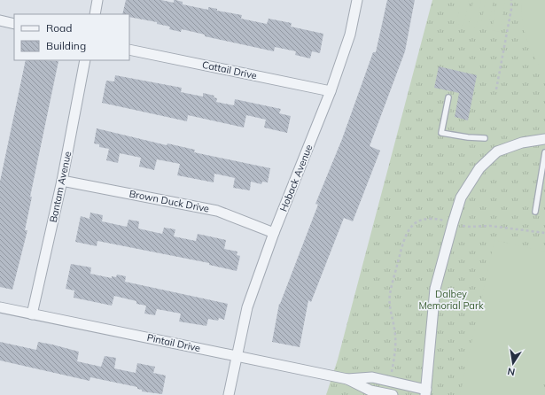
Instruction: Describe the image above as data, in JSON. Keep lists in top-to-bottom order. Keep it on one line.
{"streets":{"street":["Cattail Drive","Hoback Avenue","Bantam Avenue","Brown Duck Drive","Pintail Drive"]},"crossings":[["Cattail Drive","Hoback Avenue"],["Hoback Avenue","Brown Duck Drive"],["Hoback Avenue","Pintail Drive"],["Bantam Avenue","Brown Duck Drive"],["Bantam Avenue","Pintail Drive"]],"parks":["Dalbey Memorial Park"],"legend":["Road","Building"],"north":"bottom"}
